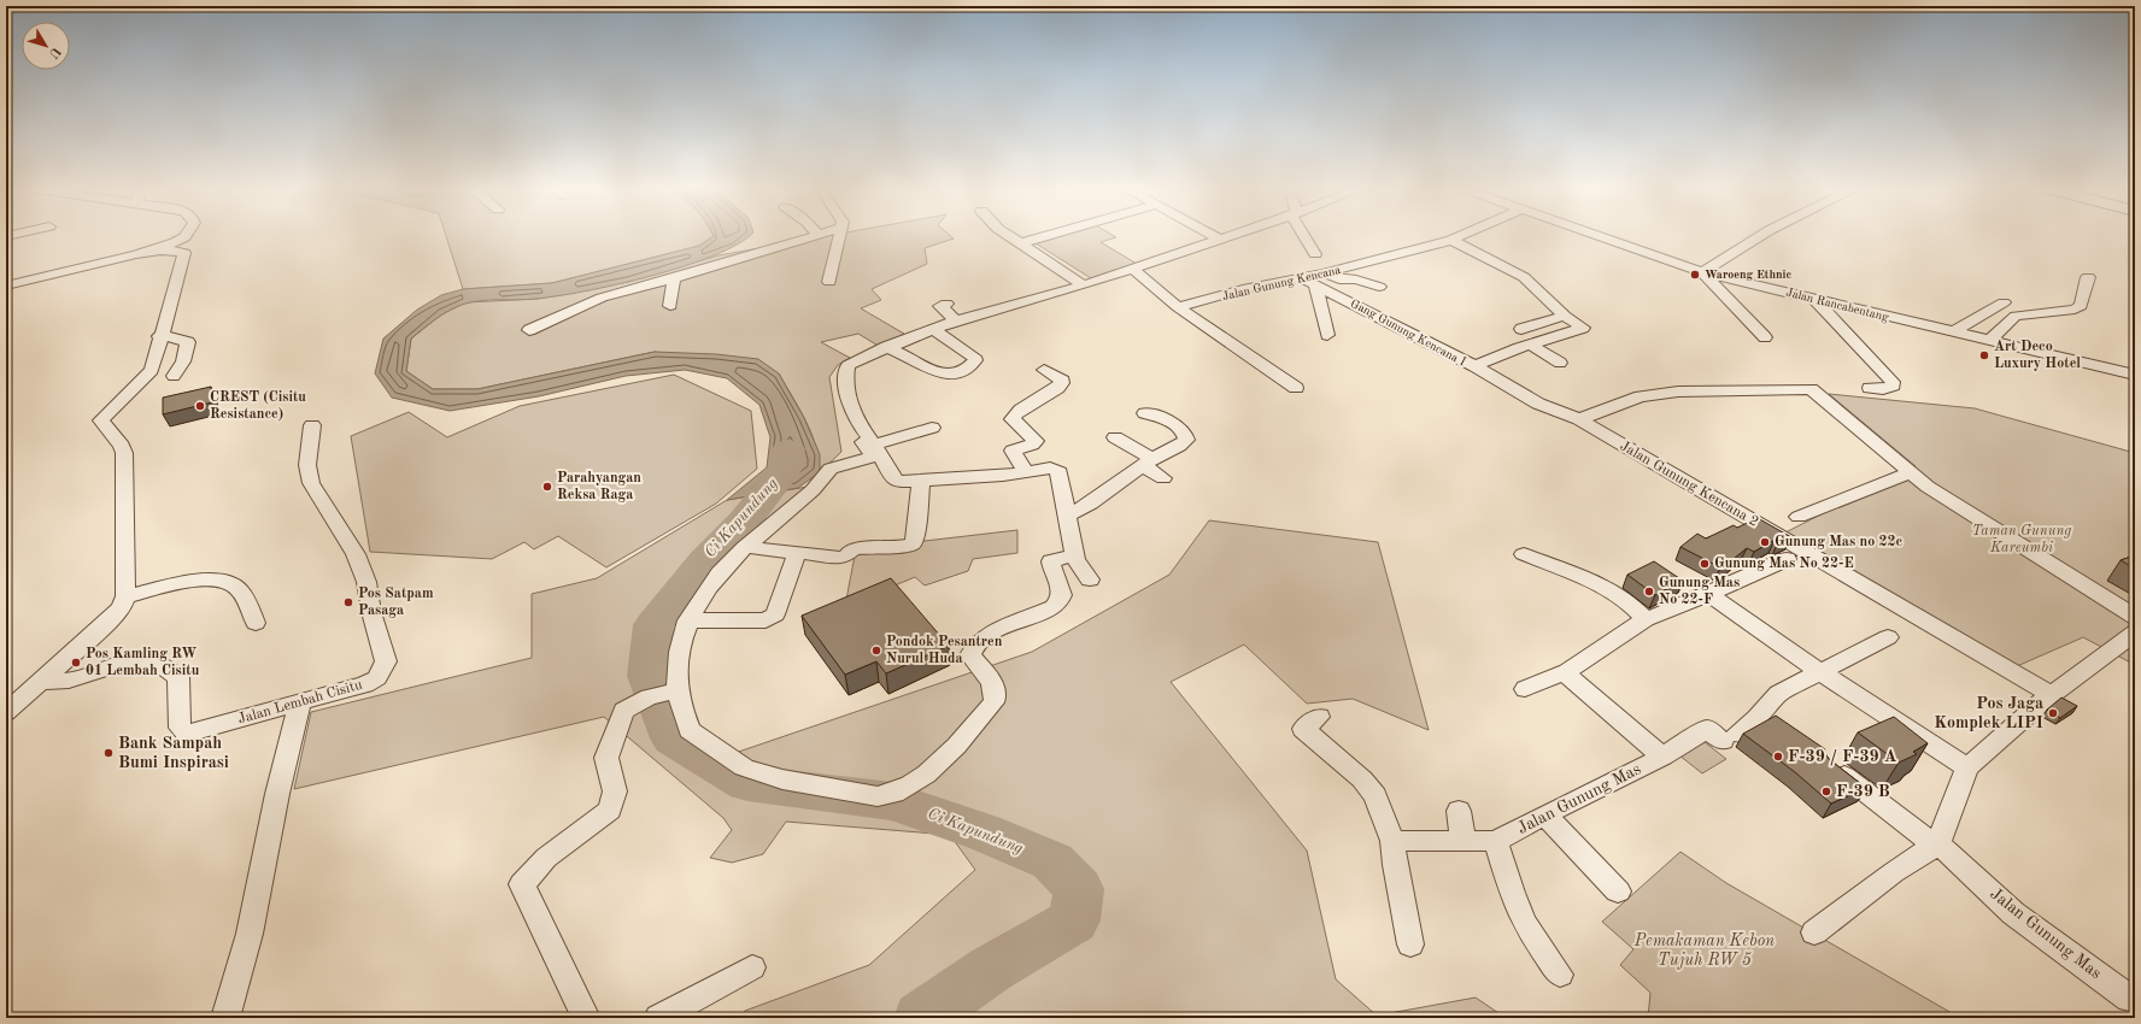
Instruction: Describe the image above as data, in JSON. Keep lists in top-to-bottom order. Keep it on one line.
{"streets":{"street":["Jalan Gunung Kencana","Jalan Rancabentang","Gang Gunung Kencana I","Jalan Gunung Kencana 2","Jalan Lembah Cisitu","Jalan Gunung Mas"]},"crossings":[["Jalan Gunung Kencana","Gang Gunung Kencana I"],["Gang Gunung Kencana I","Jalan Gunung Kencana 2"]],"water":["Ci Kapundung"],"parks":["Taman Gunung Kareumbi","Pemakaman Kebon Tujuh RW 5"],"places":["Waroeng Ethnic","Art Deco Luxury Hotel","CREST (Cisitu Resistance)","Parahyangan Reksa Raga","Gunung Mas no 22c","Gunung Mas No 22-E","Gunung Mas No 22-F","Pos Satpam Pasaga","Pondok Pesantren Nurul Huda","Pos Kamling RW 01 Lembah Cisitu","Pos Jaga Komplek LIPI","Bank Sampah Bumi Inspirasi","F-39 / F-39 A","F-39 B"],"north":"bottom right"}
